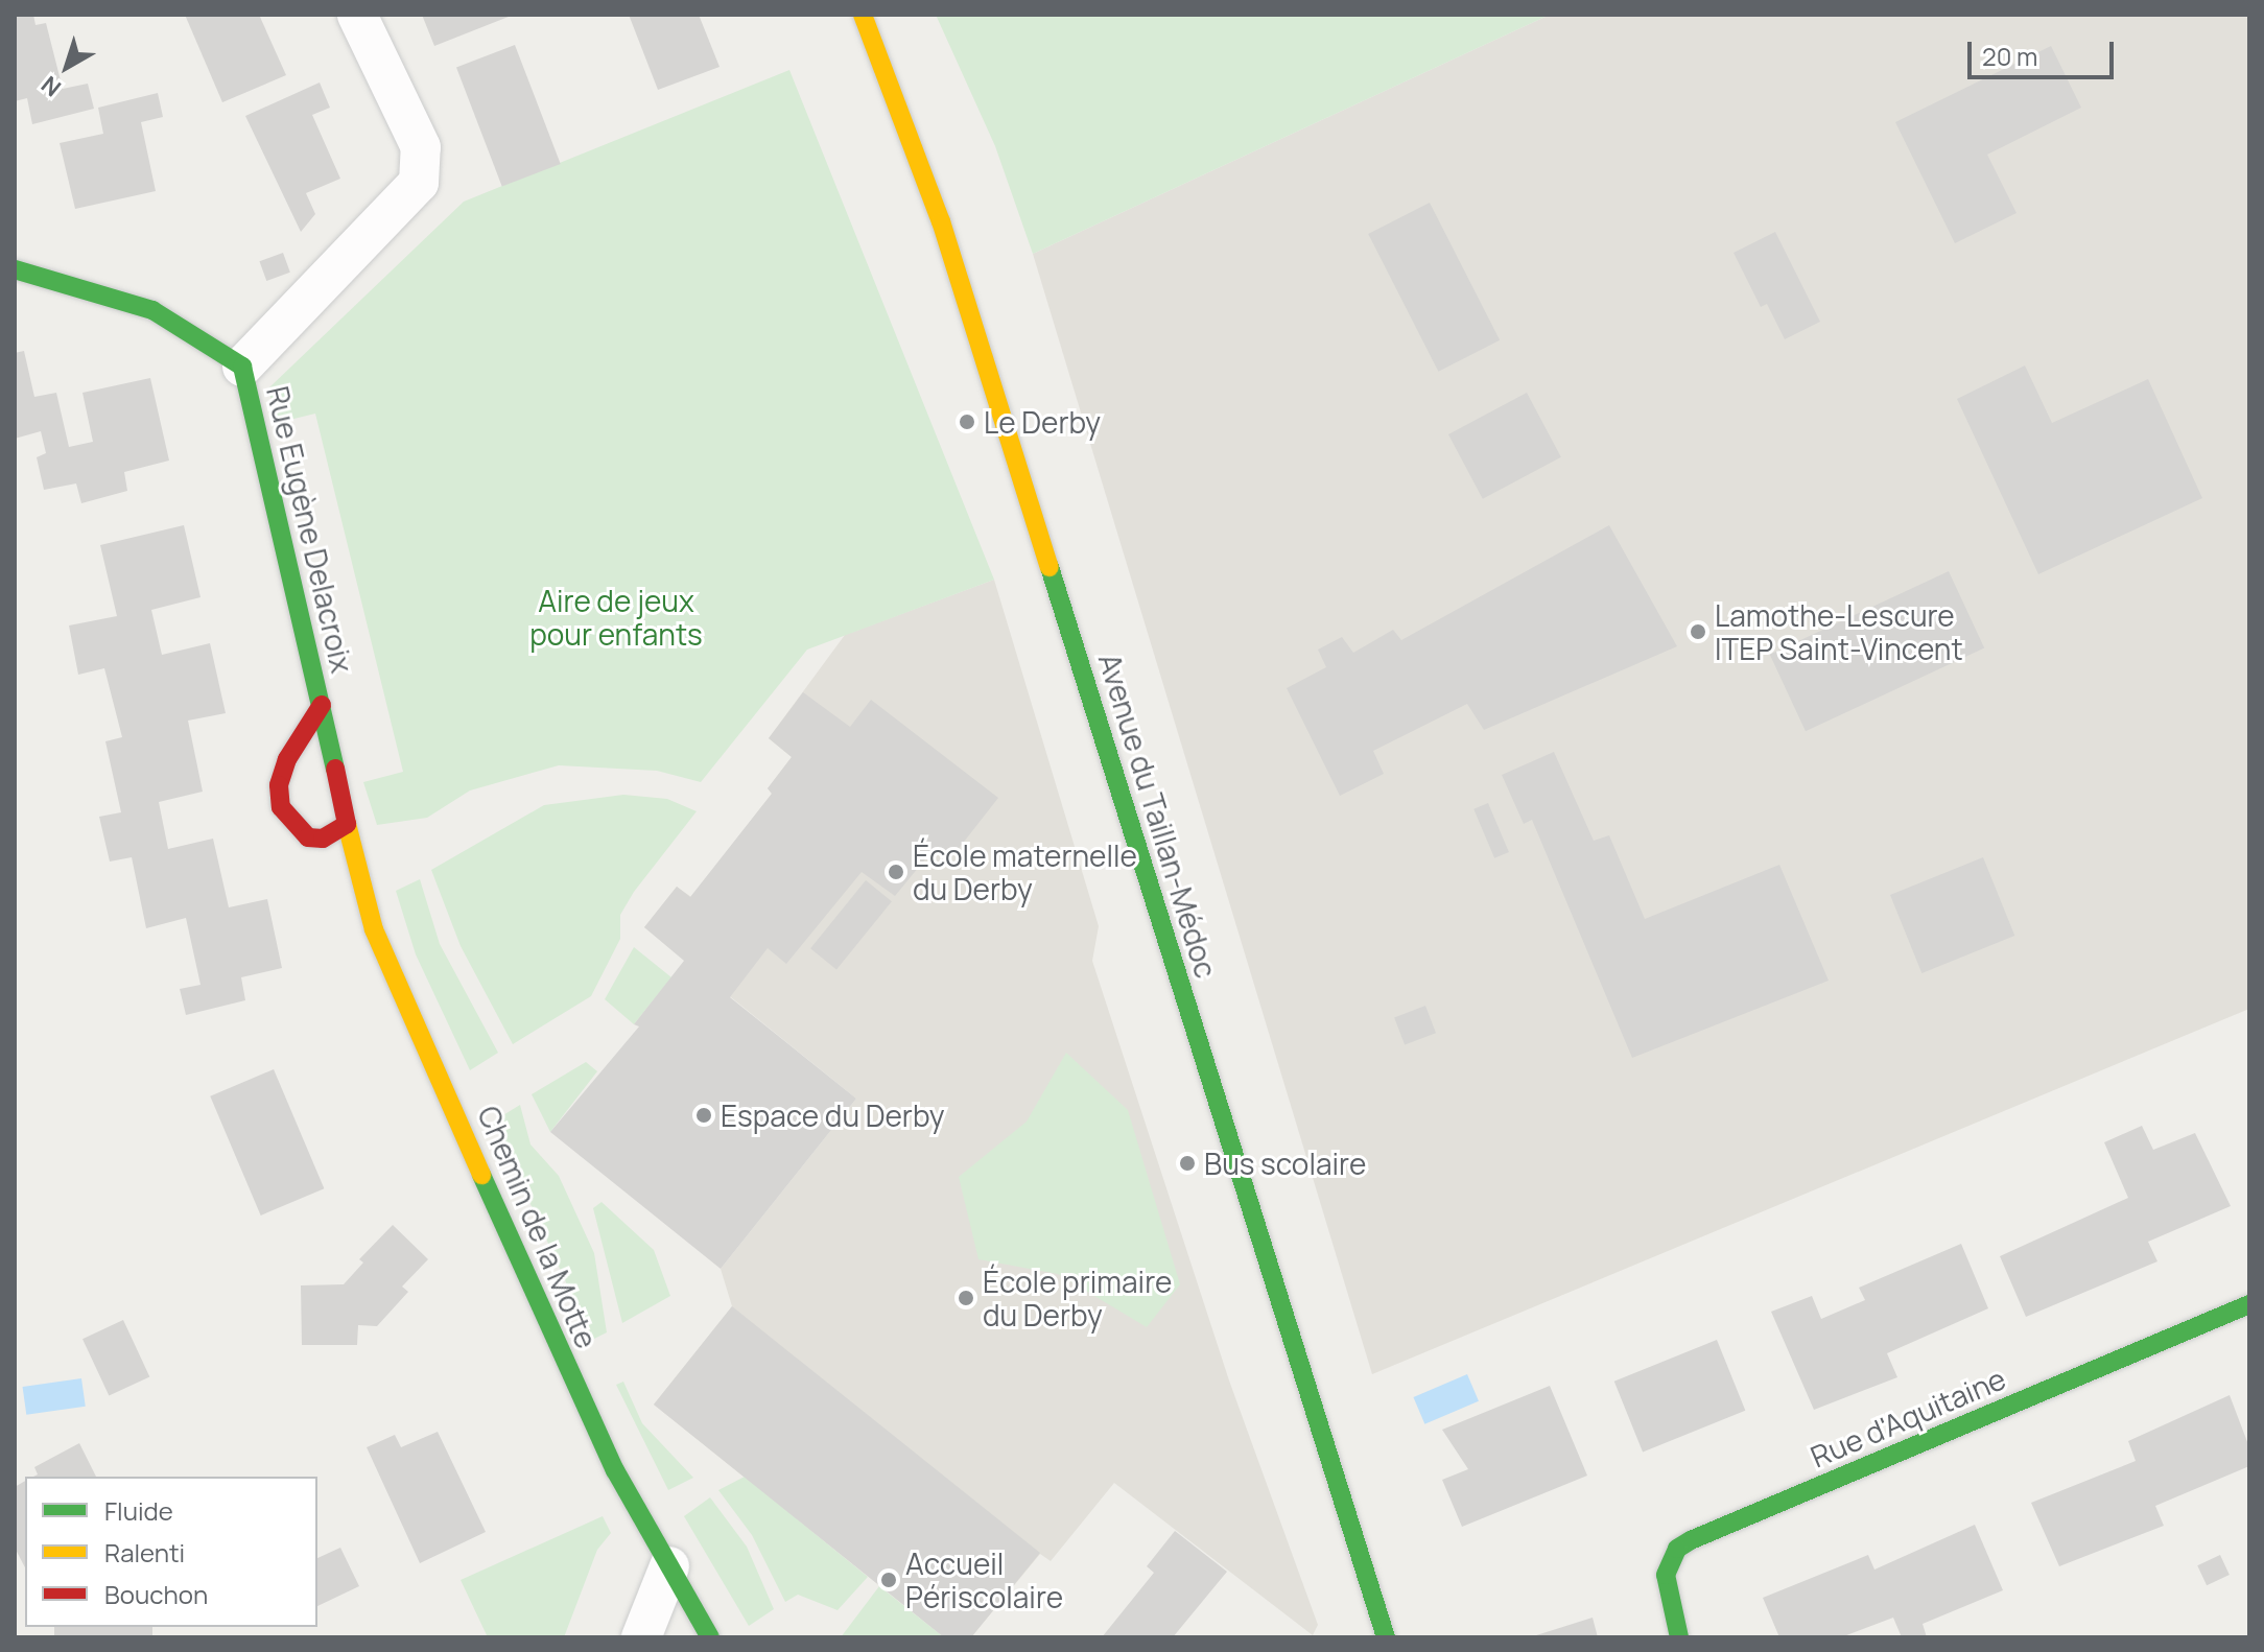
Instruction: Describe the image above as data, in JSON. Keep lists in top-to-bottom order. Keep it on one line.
{"streets":{"street":["Rue Eugène Delacroix","Avenue du Taillan-Médoc","Chemin de la Motte","Rue d'Aquitaine"]},"crossings":[["Rue Eugène Delacroix","Chemin de la Motte"]],"parks":["Aire de jeux pour enfants"],"places":["Le Derby","Lamothe-Lescure ITEP Saint-Vincent","École maternelle du Derby","Espace du Derby","Bus scolaire","École primaire du Derby","Accueil Périscolaire"],"legend":["Fluide","Ralenti","Bouchon"],"scale_bar":"20 m","north":"bottom left"}
